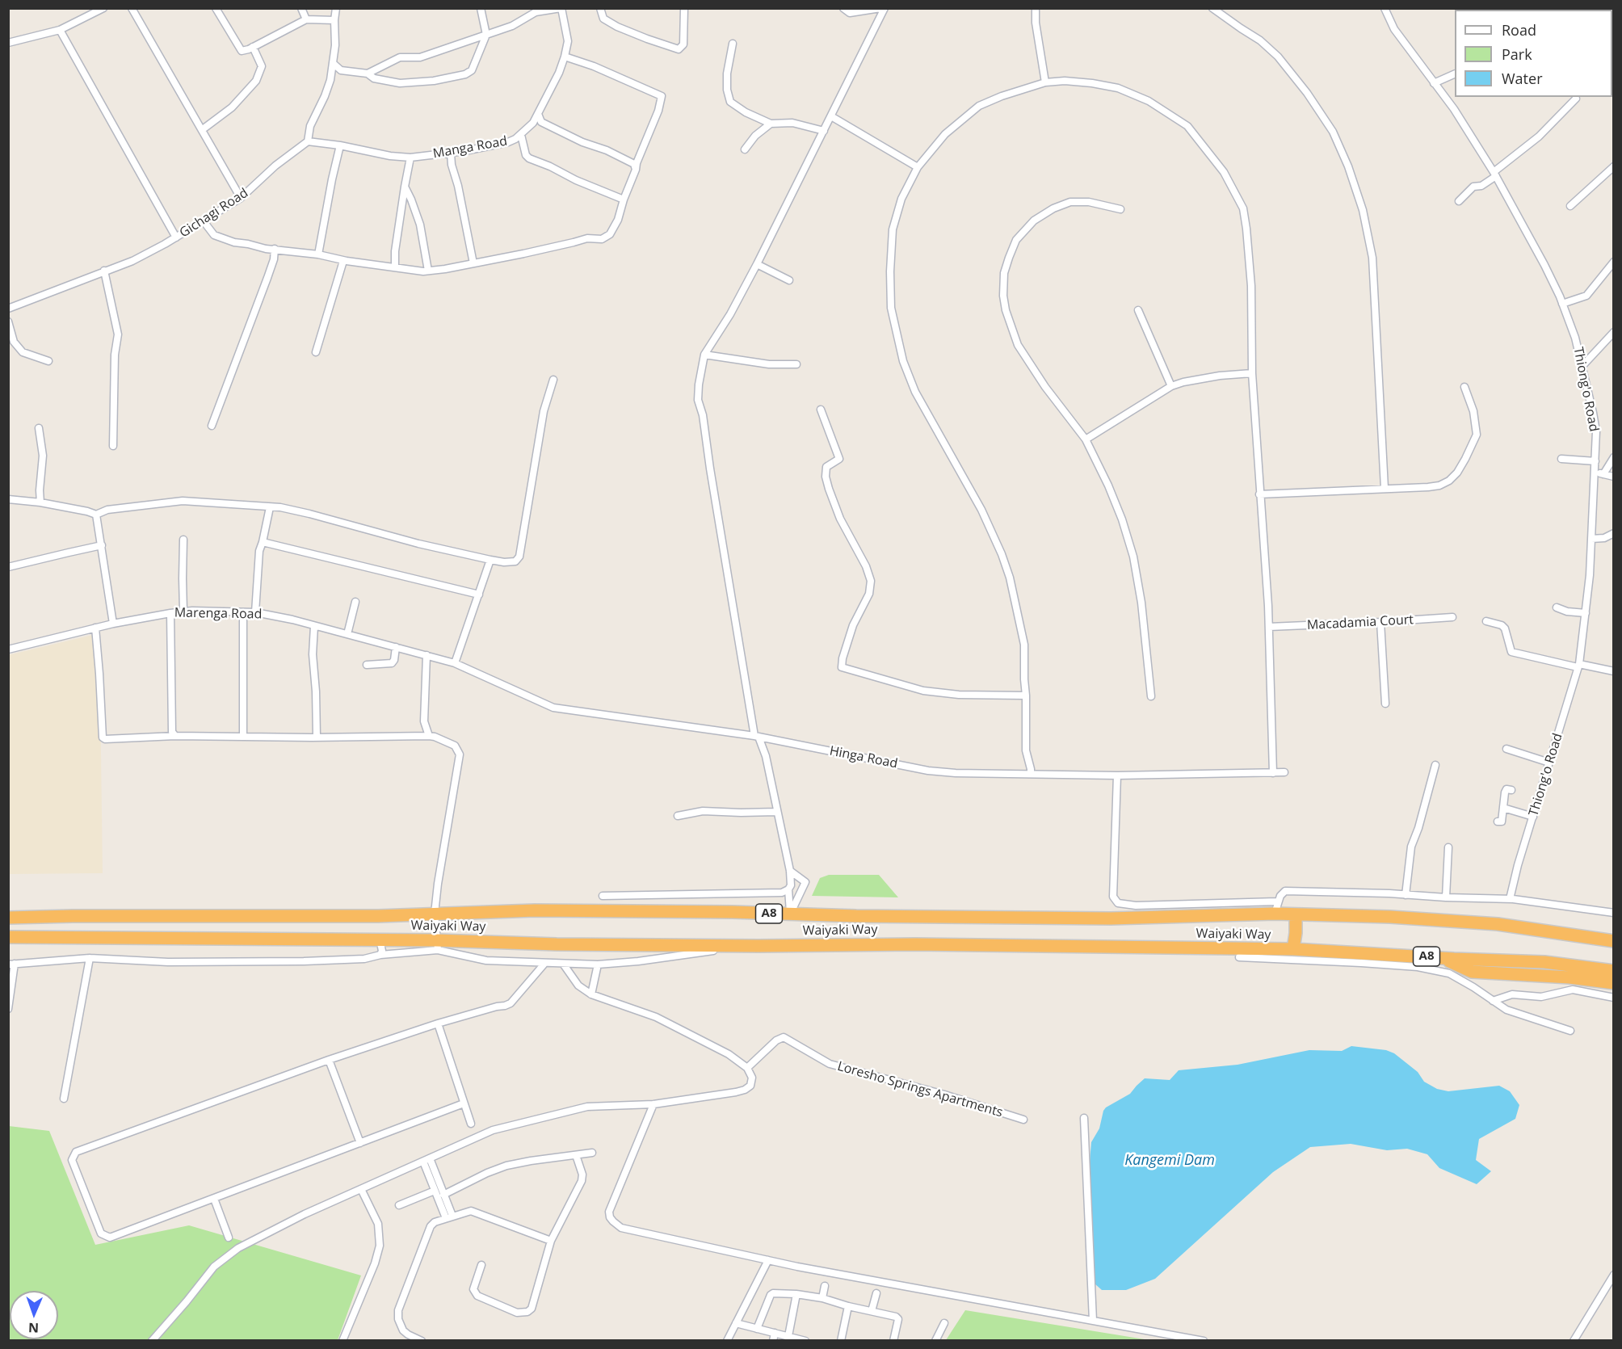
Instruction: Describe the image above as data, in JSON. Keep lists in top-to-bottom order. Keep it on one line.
{"streets":{"highway":["A8","Waiyaki Way"],"street":["Manga Road","Gichagi Road","Thiong'o Road","Marenga Road","Macadamia Court","Hinga Road","Loresho Springs Apartments"]},"crossings":[["Manga Road","Gichagi Road"],["Marenga Road","Hinga Road"]],"water":["Kangemi Dam"],"legend":["Road","Park","Water"],"north":"bottom"}
